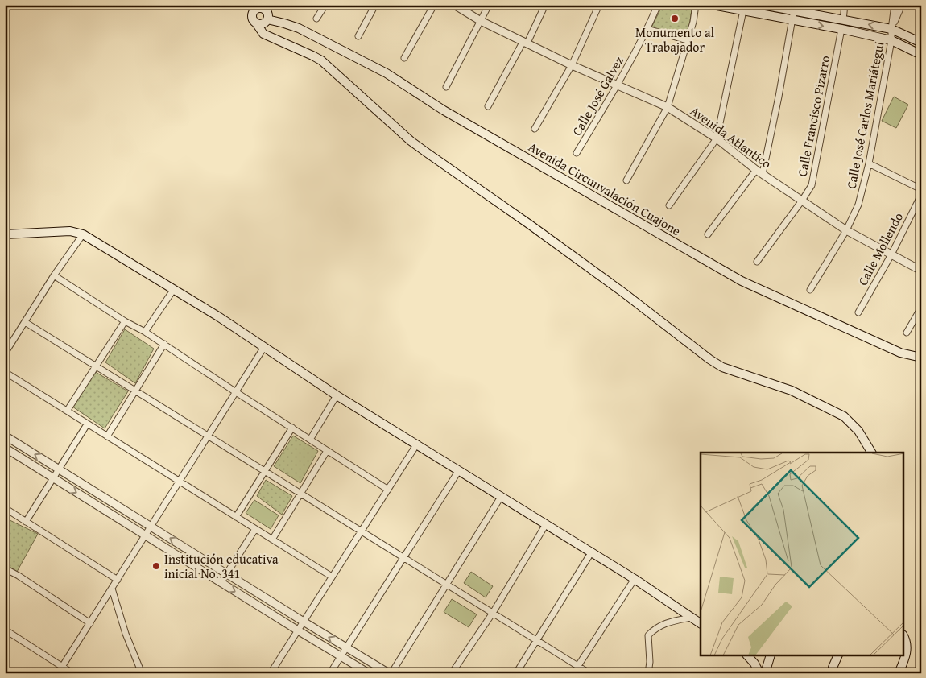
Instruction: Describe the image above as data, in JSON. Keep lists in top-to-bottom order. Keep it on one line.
{"streets":{"main road":["Avenida Circunvalación Cuajone"],"street":["Calle José Galvez","Calle José Carlos Mariátegui","Calle Francisco Pizarro","Avenida Atlantico","Calle Mollendo"]},"crossings":[["Calle José Galvez","Avenida Atlantico"],["Calle José Carlos Mariátegui","Avenida Atlantico"],["Calle Francisco Pizarro","Avenida Atlantico"],["Avenida Atlantico","Calle Mollendo"]],"places":["Monumento al Trabajador","Institución educativa inicial No. 341"]}
